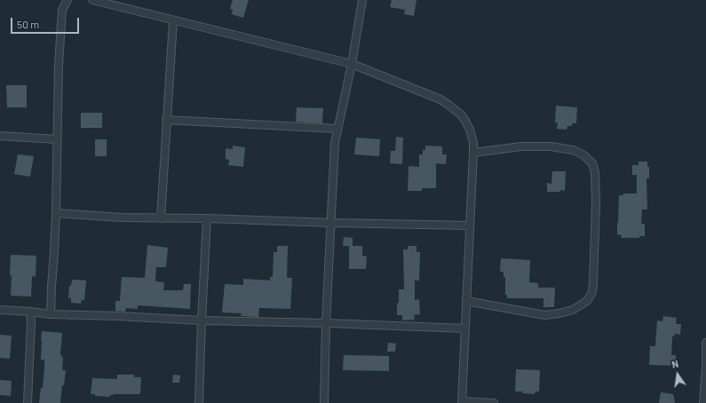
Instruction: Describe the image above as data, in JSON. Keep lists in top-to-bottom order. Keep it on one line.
{"scale_bar":"50 m","north":"top"}
